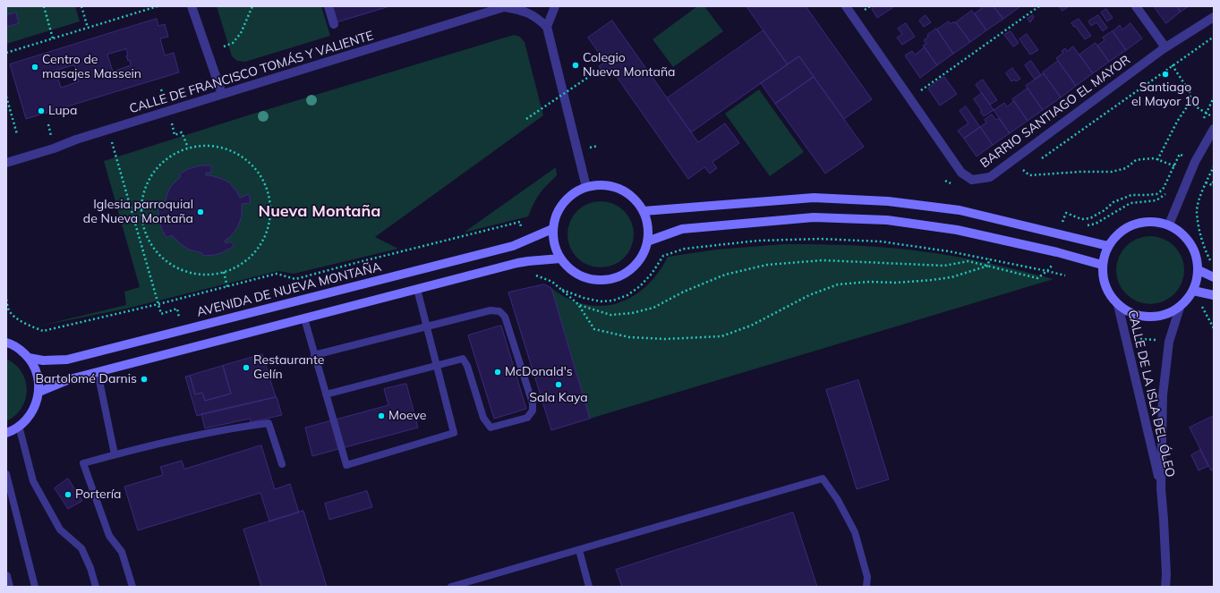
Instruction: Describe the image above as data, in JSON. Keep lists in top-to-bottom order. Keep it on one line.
{"streets":{"main road":["AVENIDA DE NUEVA MONTAÑA"],"street":["CALLE DE FRANCISCO TOMÁS Y VALIENTE","BARRIO SANTIAGO EL MAYOR","CALLE DE LA ISLA DEL ÓLEO"]},"districts":["Nueva Montaña"],"places":["Colegio Nueva Montaña","Centro de masajes Massein","Santiago el Mayor 10","Lupa","Iglesia parroquial de Nueva Montaña","Restaurante Gelín","McDonald's","Bartolomé Darnis","Sala Kaya","Moeve","Portería"]}
